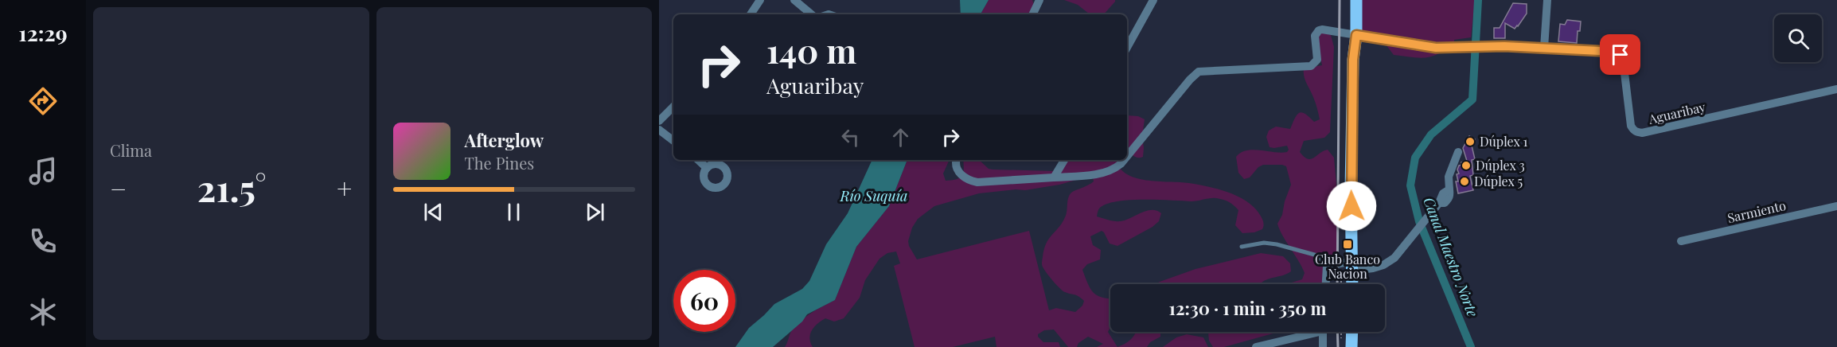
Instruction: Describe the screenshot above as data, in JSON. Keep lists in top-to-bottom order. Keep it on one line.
{"streets":{"street":["Aguaribay","Sarmiento"]},"water":["Río Suquía","Canal Maestro Norte"],"places":{"other":["Dúplex 1","Dúplex 3","Dúplex 5"],"transit":["Club Banco Nacion"]},"page":{"tabs":"12:29","tile":"Clima","turn":["140 m","Aguaribay"],"song":["Afterglow","The Pines"],"heat":["−","21.5°","+"],"limit":"60","trip":"12:30 · 1 min · 350 m"}}
